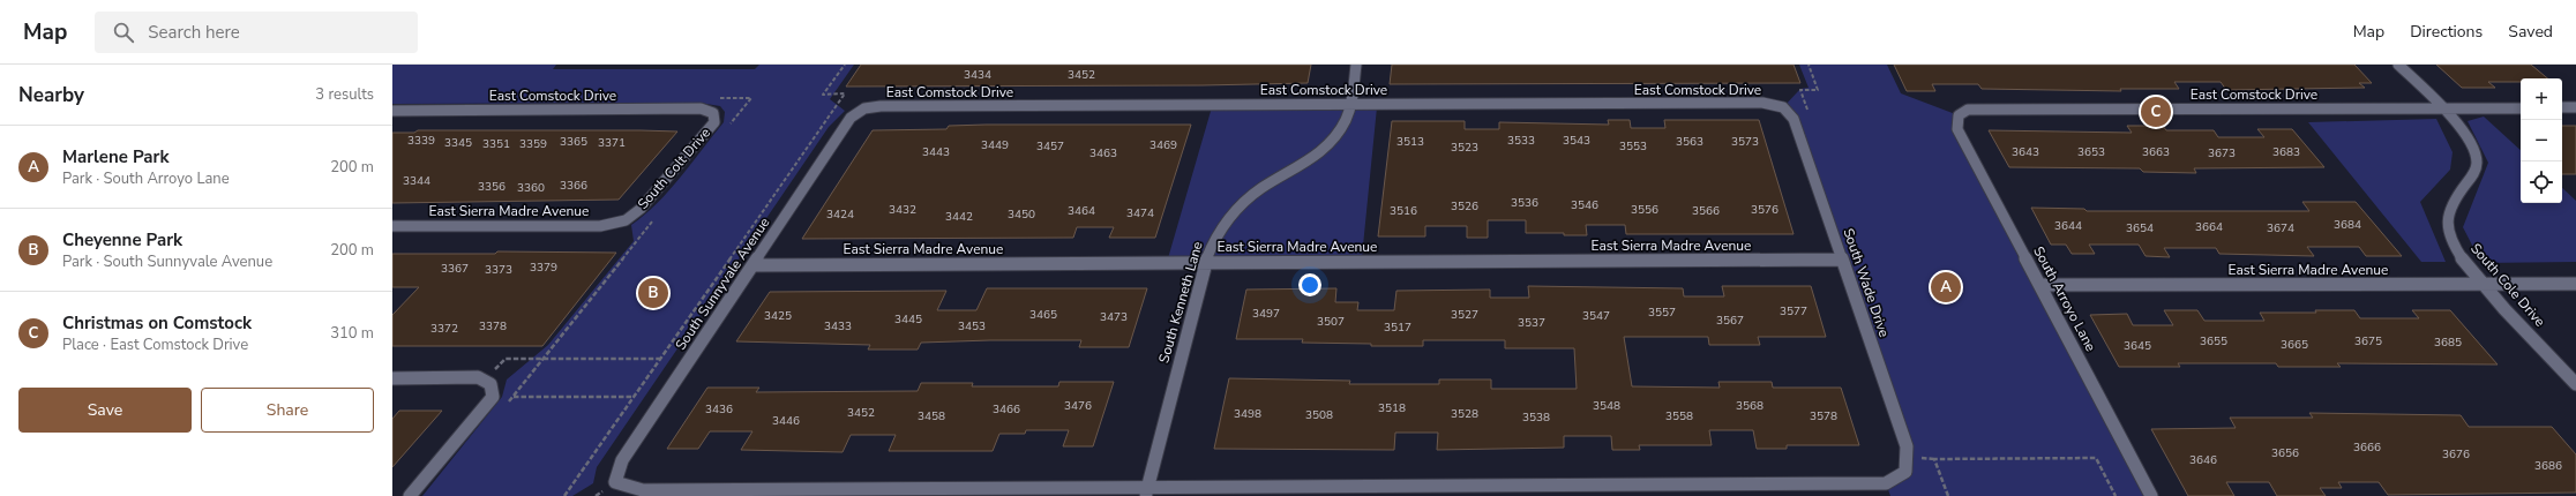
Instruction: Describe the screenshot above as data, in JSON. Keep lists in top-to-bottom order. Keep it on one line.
{"streets":{"street":["East Comstock Drive","South Colt Drive","East Sierra Madre Avenue","South Wade Drive","South Sunnyvale Avenue","South Cole Drive","South Arroyo Lane","South Kenneth Lane"]},"crossings":[["East Comstock Drive","South Colt Drive"],["East Comstock Drive","South Wade Drive"],["East Comstock Drive","South Sunnyvale Avenue"],["East Comstock Drive","South Cole Drive"],["East Comstock Drive","South Arroyo Lane"],["East Comstock Drive","South Kenneth Lane"],["South Colt Drive","East Sierra Madre Avenue"],["East Sierra Madre Avenue","South Wade Drive"],["East Sierra Madre Avenue","South Sunnyvale Avenue"],["East Sierra Madre Avenue","South Cole Drive"],["East Sierra Madre Avenue","South Arroyo Lane"],["East Sierra Madre Avenue","South Kenneth Lane"],["South Wade Drive","South Sunnyvale Avenue"],["South Wade Drive","South Kenneth Lane"],["South Sunnyvale Avenue","South Kenneth Lane"]],"house_numbers":["3434","3452","3339","3533","3543","3365","3513","3563","3573","3345","3371","3351","3359","3449","3469","3457","3553","3523","3443","3643","3653","3663","3683","3463","3673","3344","3366","3356","3360","3536","3546","3526","3432","3556","3576","3464","3516","3566","3474","3424","3450","3442","3684","3644","3664","3654","3674","3379","3367","3373","3577","3557","3497","3465","3527","3425","3547","3473","3445","3567","3507","3537","3378","3433","3453","3517","3372","3655","3675","3685","3665","3645","3476","3548","3568","3518","3436","3466","3452","3498","3528","3508","3458","3558","3578","3538","3446","3666","3656","3676","3646","3686"],"page":{"header":"Map","search":"Search here","nav":["Map","Directions","Saved"],"heading":["Nearby","3 results"],"map_buttons":["+","−"],"pins":["C","A","B"],"list":[{"mark":"A","name":"Marlene Park","note":"Park · South Arroyo Lane","value":"200 m"},{"mark":"B","name":"Cheyenne Park","note":"Park · South Sunnyvale Avenue","value":"200 m"},{"mark":"C","name":"Christmas on Comstock","note":"Place · East Comstock Drive","value":"310 m"}],"buttons":["Save","Share"]}}
